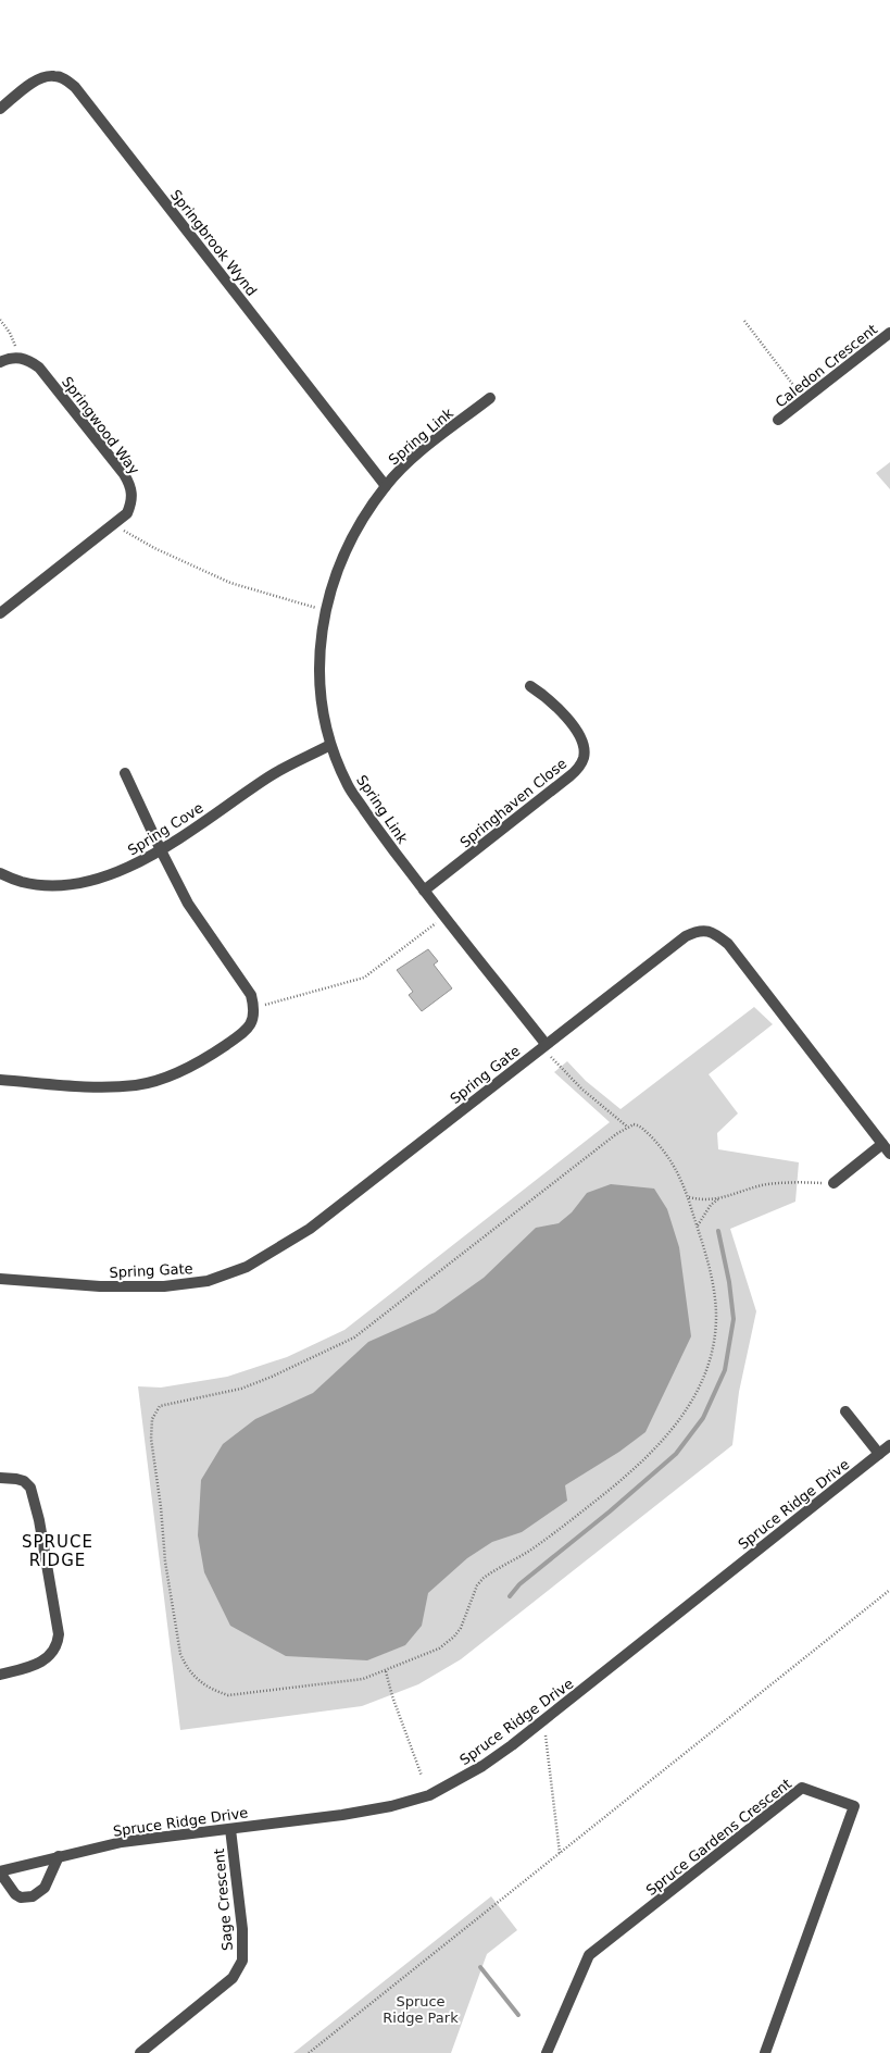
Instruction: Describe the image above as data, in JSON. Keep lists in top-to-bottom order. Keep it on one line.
{"streets":{"street":["Springbrook Wynd","Caledon Crescent","Springwood Way","Spring Link","Springhaven Close","Spring Cove","Spring Gate","Spruce Ridge Drive","Spruce Gardens Crescent","Sage Crescent"]},"crossings":[["Springbrook Wynd","Spring Link"],["Spring Link","Springhaven Close"],["Spring Link","Spring Cove"],["Spring Link","Spring Gate"],["Spruce Ridge Drive","Sage Crescent"]],"districts":["SPRUCE RIDGE"],"parks":["Spruce Ridge Park"]}
